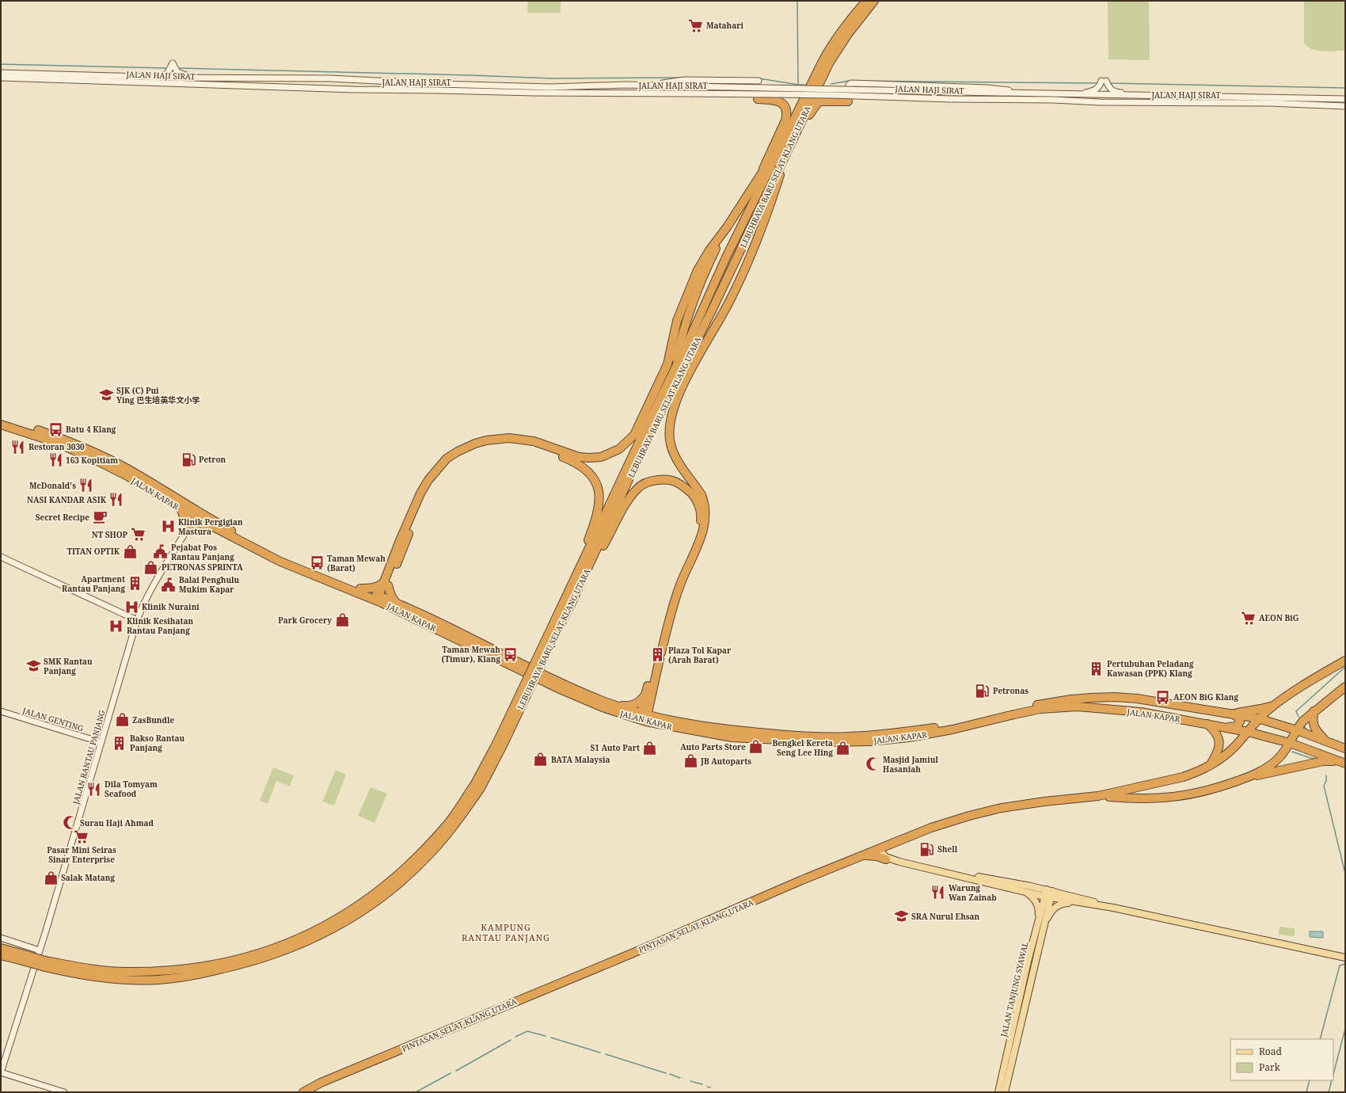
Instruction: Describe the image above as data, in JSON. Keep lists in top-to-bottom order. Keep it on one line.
{"streets":{"highway":["LEBUHRAYA BARU SELAT KLANG UTARA","JALAN KAPAR","PINTASAN SELAT KLANG UTARA"],"main road":["JALAN HAJI SIRAT","JALAN GENTING","JALAN RANTAU PANJANG","JALAN TANJUNG SYAWAL"]},"crossings":[["JALAN KAPAR","JALAN RANTAU PANJANG"],["JALAN KAPAR","PINTASAN SELAT KLANG UTARA"],["JALAN GENTING","JALAN RANTAU PANJANG"]],"districts":["KAMPUNG RANTAU PANJANG"],"places":{"supermarket":["Matahari","NT SHOP","AEON BiG","Pasar Mini Seiras Sinar Enterprise"],"school or university":["SJK (C) Pui Ying 巴生培英华文小学","SMK Rantau Panjang","SRA Nurul Ehsan"],"bus stop":["Batu 4 Klang","Taman Mewah (Barat)","Taman Mewah (Timur), Klang","AEON BiG Klang"],"restaurant":["Restoran 3030","163 Kopitiam","McDonald's","NASI KANDAR ASIK","Dila Tomyam Seafood","Warung Wan Zainab"],"fuel station":["Petron","Petronas","Shell"],"cafe":["Secret Recipe"],"hospital":["Klinik Pergigian Mastura","Klinik Nuraini","Klinik Kesihatan Rantau Panjang"],"shop":["TITAN OPTIK","PETRONAS SPRINTA","Park Grocery","ZasBundle","Auto Parts Store","S1 Auto Part","Bengkel Kereta Seng Lee Hing","BATA Malaysia","JB Autoparts","Salak Matang"],"public building":["Pejabat Pos Rantau Panjang","Balai Penghulu Mukim Kapar"],"building":["Apartment Rantau Panjang","Plaza Tol Kapar (Arah Barat)","Pertubuhan Peladang Kawasan (PPK) Klang","Bakso Rantau Panjang"],"mosque":["Masjid Jamiul Hasaniah","Surau Haji Ahmad"]},"legend":["Road","Park"]}
